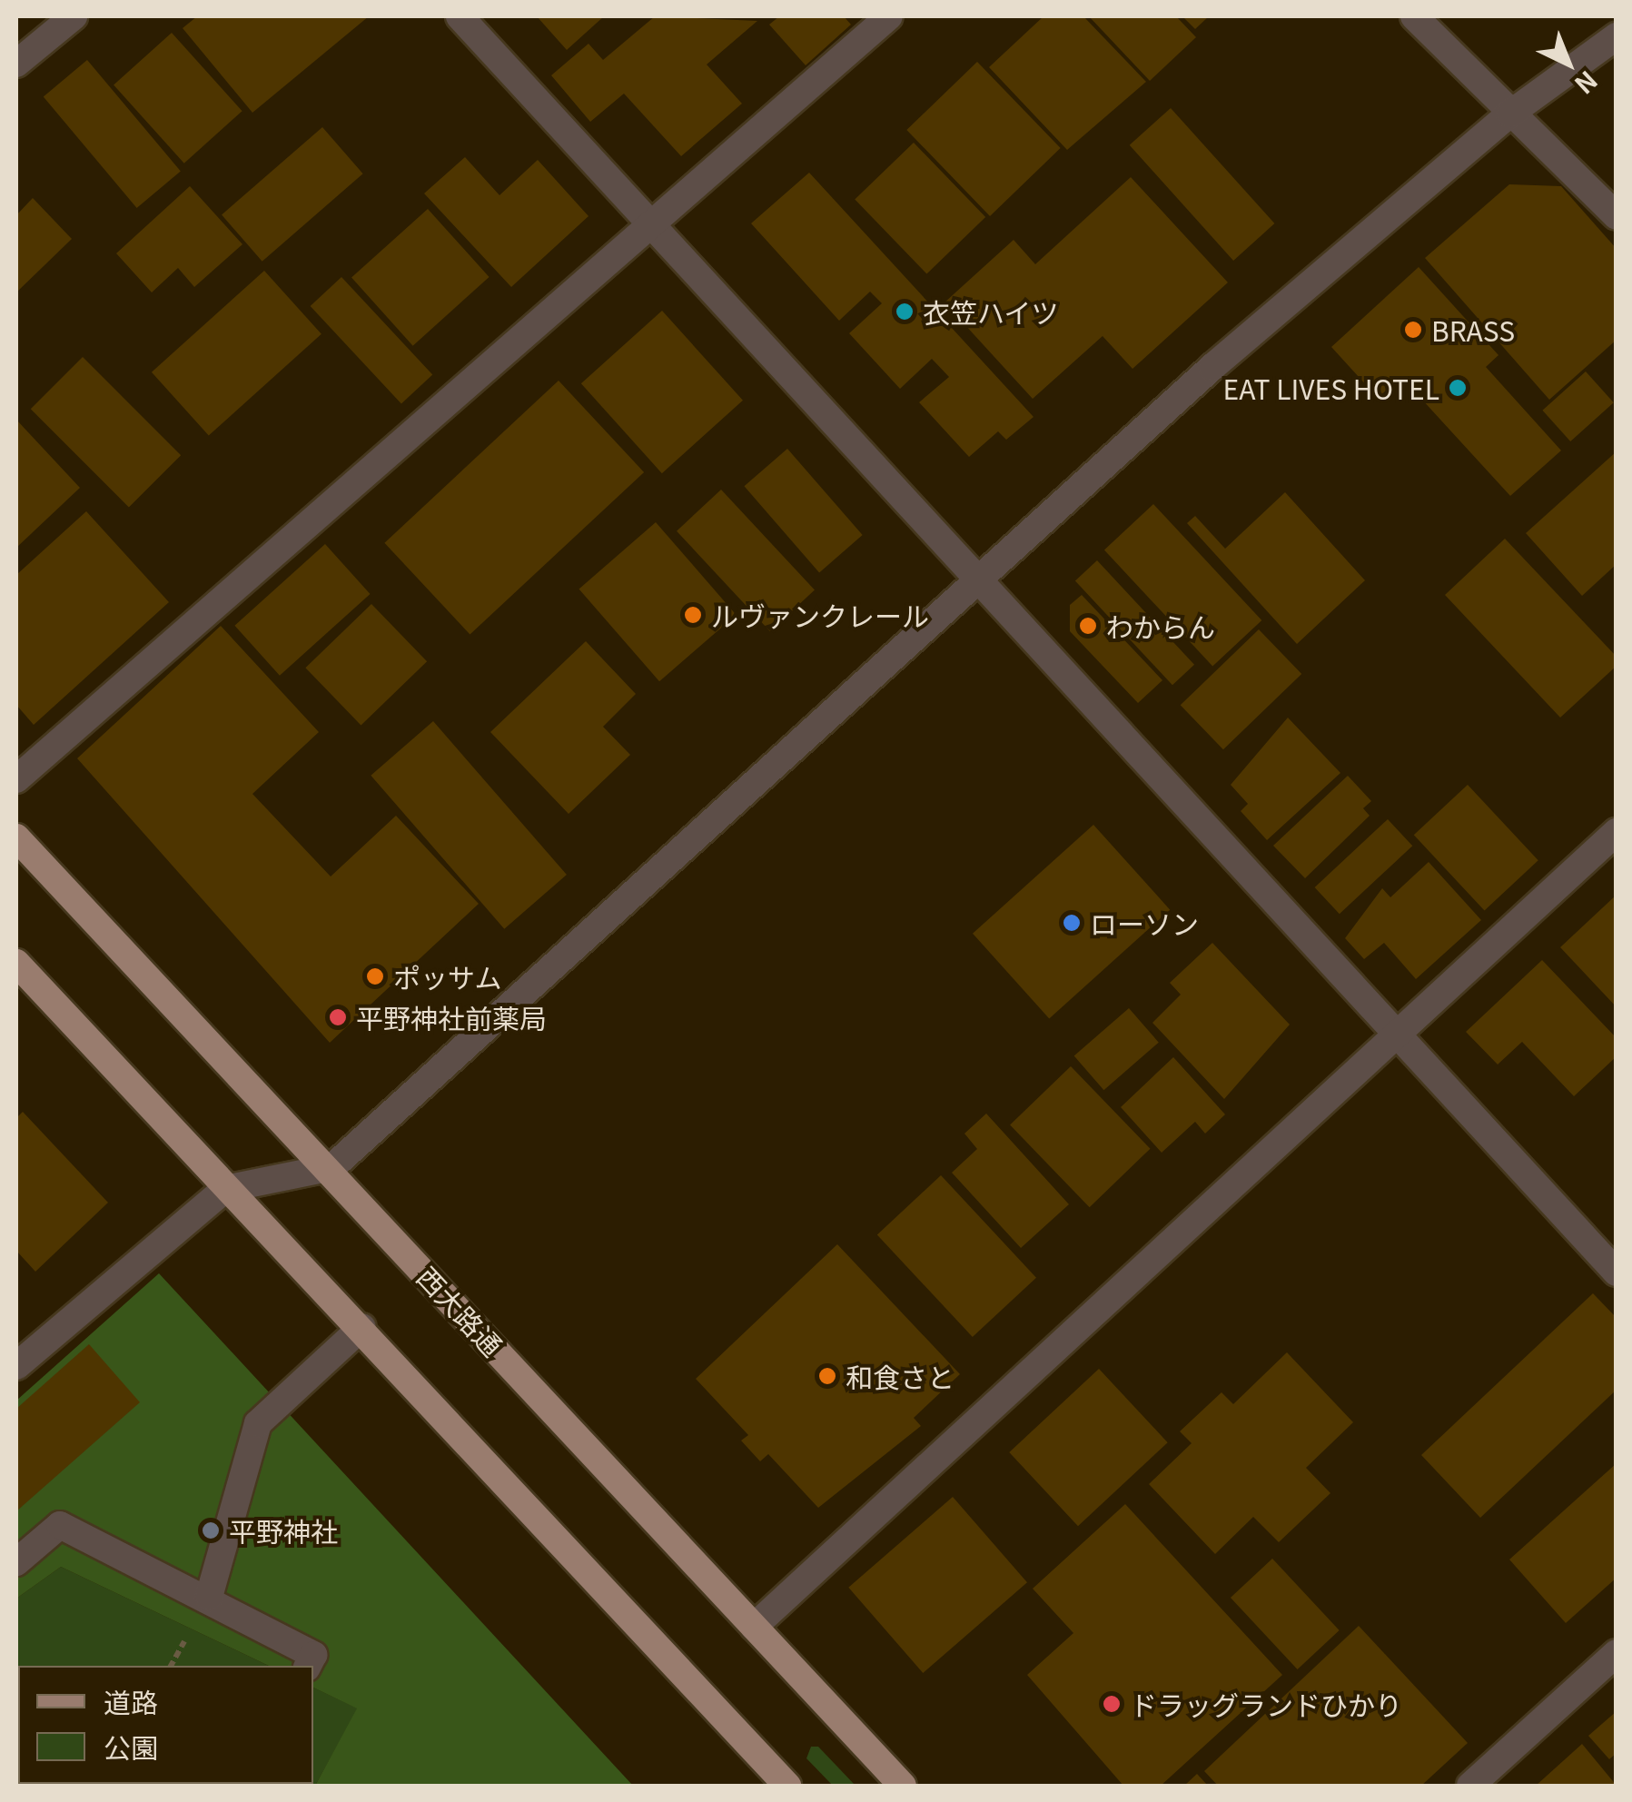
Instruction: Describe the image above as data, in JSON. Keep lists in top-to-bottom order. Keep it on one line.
{"streets":{"main road":["西大路通"]},"places":["衣笠ハイツ","BRASS","EAT LIVES HOTEL","ルヴァンクレール","わからん","ローソン","ポッサム","平野神社前薬局","和食さと","平野神社","ドラッグランドひかり"],"legend":["道路","公園"],"north":"bottom right"}
